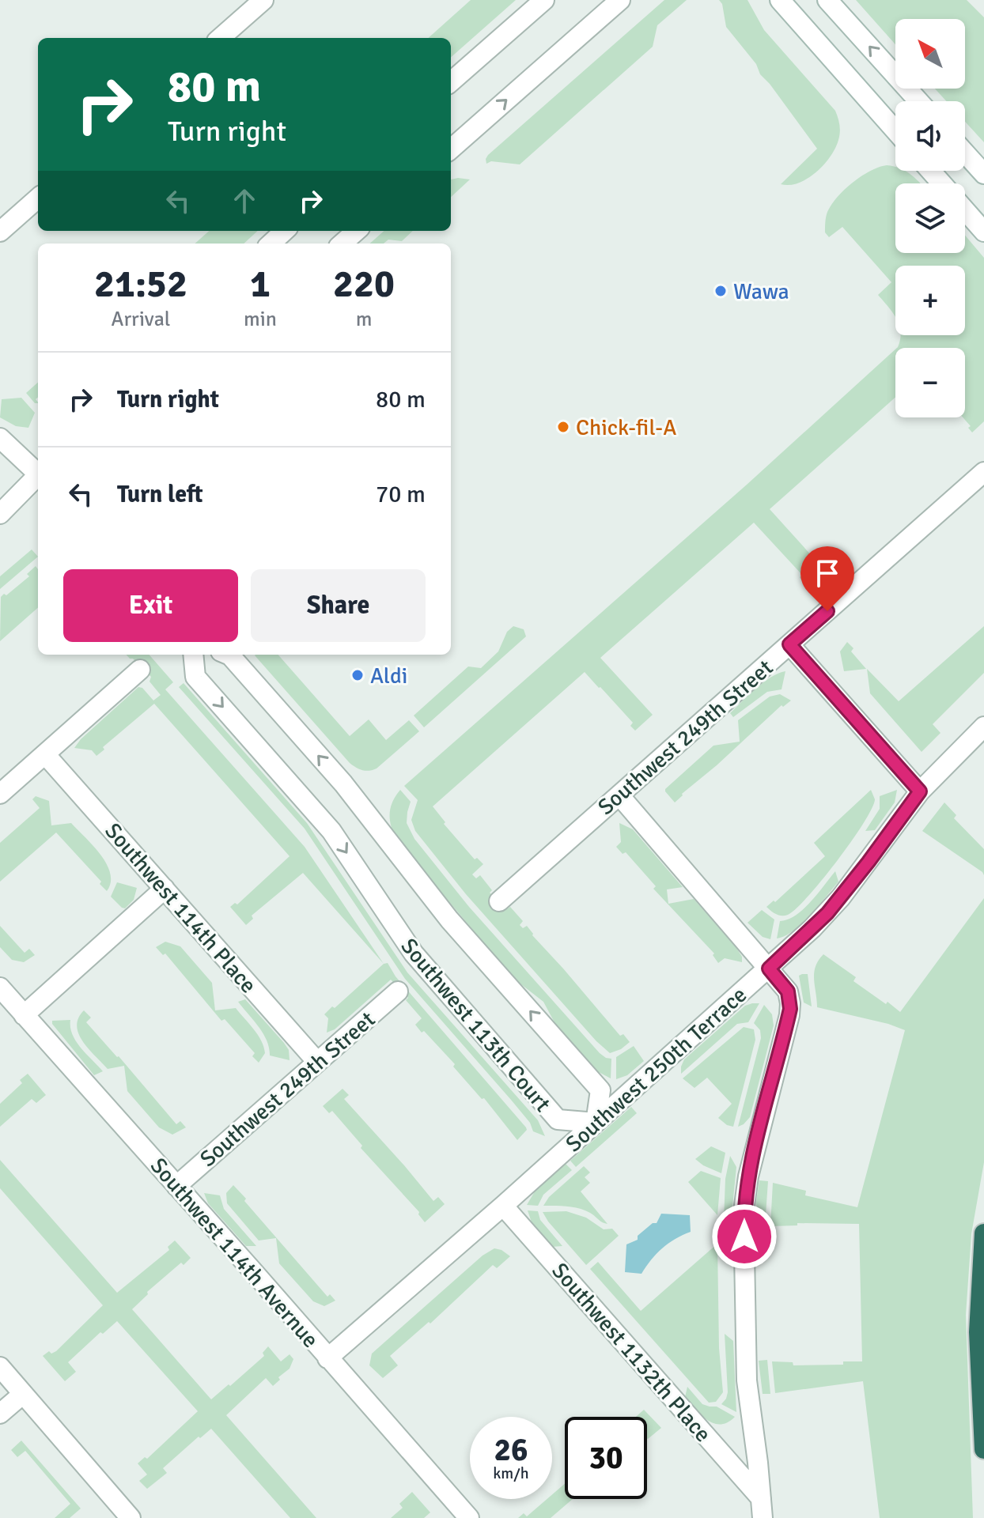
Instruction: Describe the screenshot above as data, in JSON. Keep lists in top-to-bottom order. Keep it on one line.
{"streets":{"street":["Southwest 249th Street","Southwest 114th Place","Southwest 113th Court","Southwest 250th Terrace","Southwest 114th Avernue","Southwest 1132th Place"]},"crossings":[["Southwest 249th Street","Southwest 114th Place"],["Southwest 249th Street","Southwest 114th Avernue"],["Southwest 113th Court","Southwest 250th Terrace"],["Southwest 250th Terrace","Southwest 114th Avernue"],["Southwest 250th Terrace","Southwest 1132th Place"]],"places":["Wawa","Chick-fil-A","Aldi"],"north":"top left","page":{"map_buttons":["+","−"],"turn":["80 m","Turn right"],"eta":["21:52","Arrival","1","min","220","m"],"list":[{"name":"Turn right","value":"80 m"},{"name":"Turn left","value":"70 m"}],"buttons":["Exit","Share"],"speed":"26 km/h","limit":"30"}}
